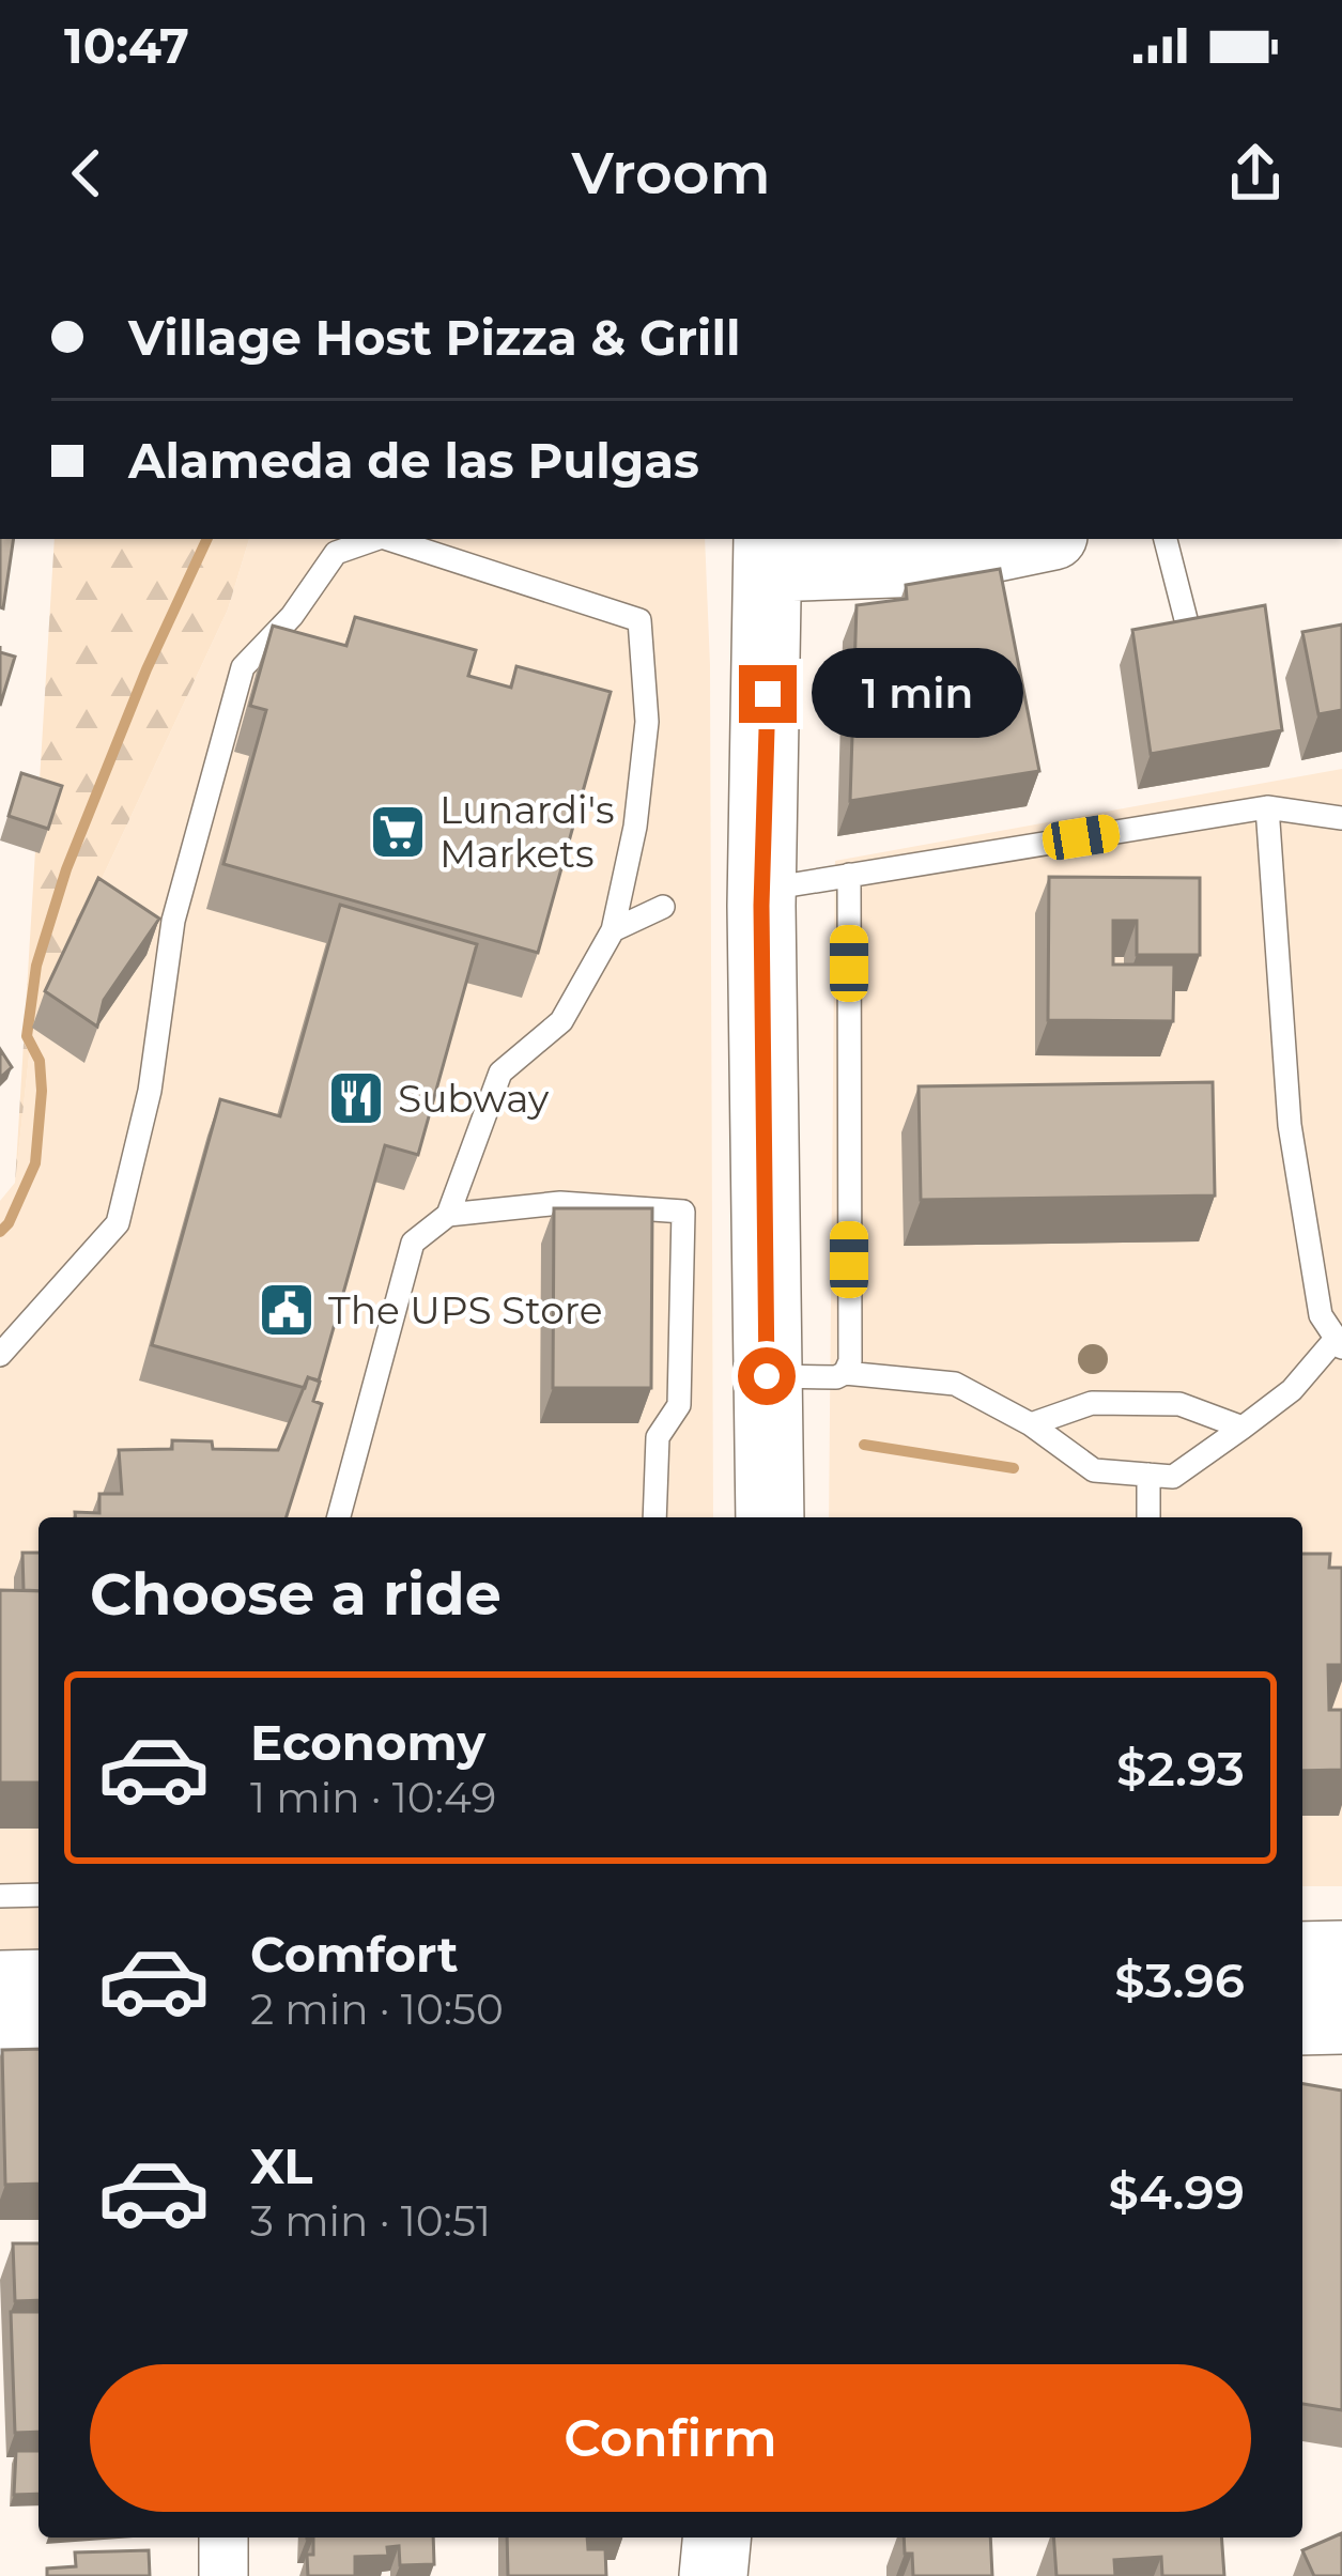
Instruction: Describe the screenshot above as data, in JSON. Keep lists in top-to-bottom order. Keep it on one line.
{"places":{"supermarket":["Lunardi's Markets"],"restaurant":["Subway"],"public building":["The UPS Store"]},"page":{"status":"10:47","header":"Vroom","banner":["Village Host Pizza & Grill","Alameda de las Pulgas"],"bubble":"1 min","heading":"Choose a ride","list":[{"name":"Economy","note":"1 min · 10:49","value":"$2.93"},{"name":"Comfort","note":"2 min · 10:50","value":"$3.96"},{"name":"XL","note":"3 min · 10:51","value":"$4.99"}],"buttons":"Confirm"}}
